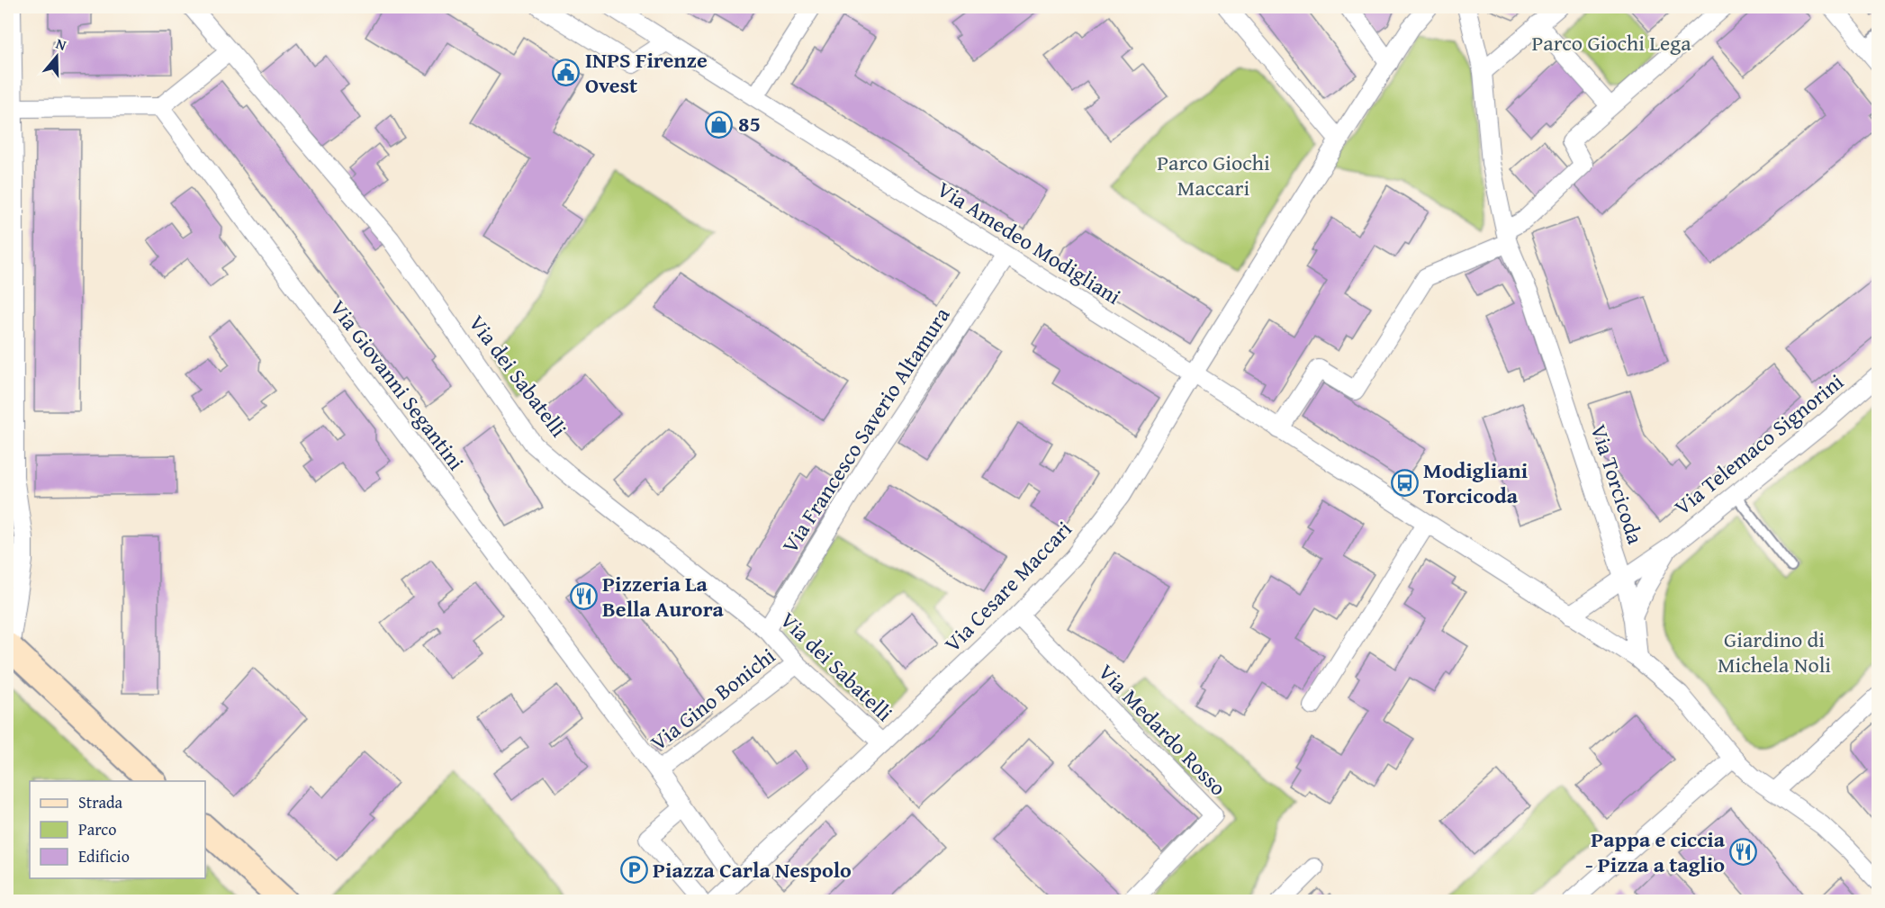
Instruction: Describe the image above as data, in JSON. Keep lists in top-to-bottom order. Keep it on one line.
{"streets":{"street":["Via Amedeo Modigliani","Via dei Sabatelli","Via Giovanni Segantini","Via Francesco Saverio Altamura","Via Telemaco Signorini","Via Torcicoda","Via Cesare Maccari","Via Gino Bonichi","Via Medardo Rosso"]},"crossings":[["Via Amedeo Modigliani","Via Francesco Saverio Altamura"],["Via Amedeo Modigliani","Via Telemaco Signorini"],["Via Amedeo Modigliani","Via Torcicoda"],["Via Amedeo Modigliani","Via Cesare Maccari"],["Via dei Sabatelli","Via Francesco Saverio Altamura"],["Via dei Sabatelli","Via Cesare Maccari"],["Via dei Sabatelli","Via Gino Bonichi"],["Via Giovanni Segantini","Via Cesare Maccari"],["Via Giovanni Segantini","Via Gino Bonichi"],["Via Telemaco Signorini","Via Torcicoda"],["Via Cesare Maccari","Via Medardo Rosso"]],"parks":["Parco Giochi Lega","Parco Giochi Maccari","Giardino di Michela Noli"],"places":{"public building":["INPS Firenze Ovest"],"shop":["85"],"bus stop":["Modigliani Torcicoda"],"restaurant":["Pizzeria La Bella Aurora","Pappa e ciccia - Pizza a taglio"],"parking":["Piazza Carla Nespolo"]},"legend":["Strada","Parco","Edificio"],"north":"top"}
